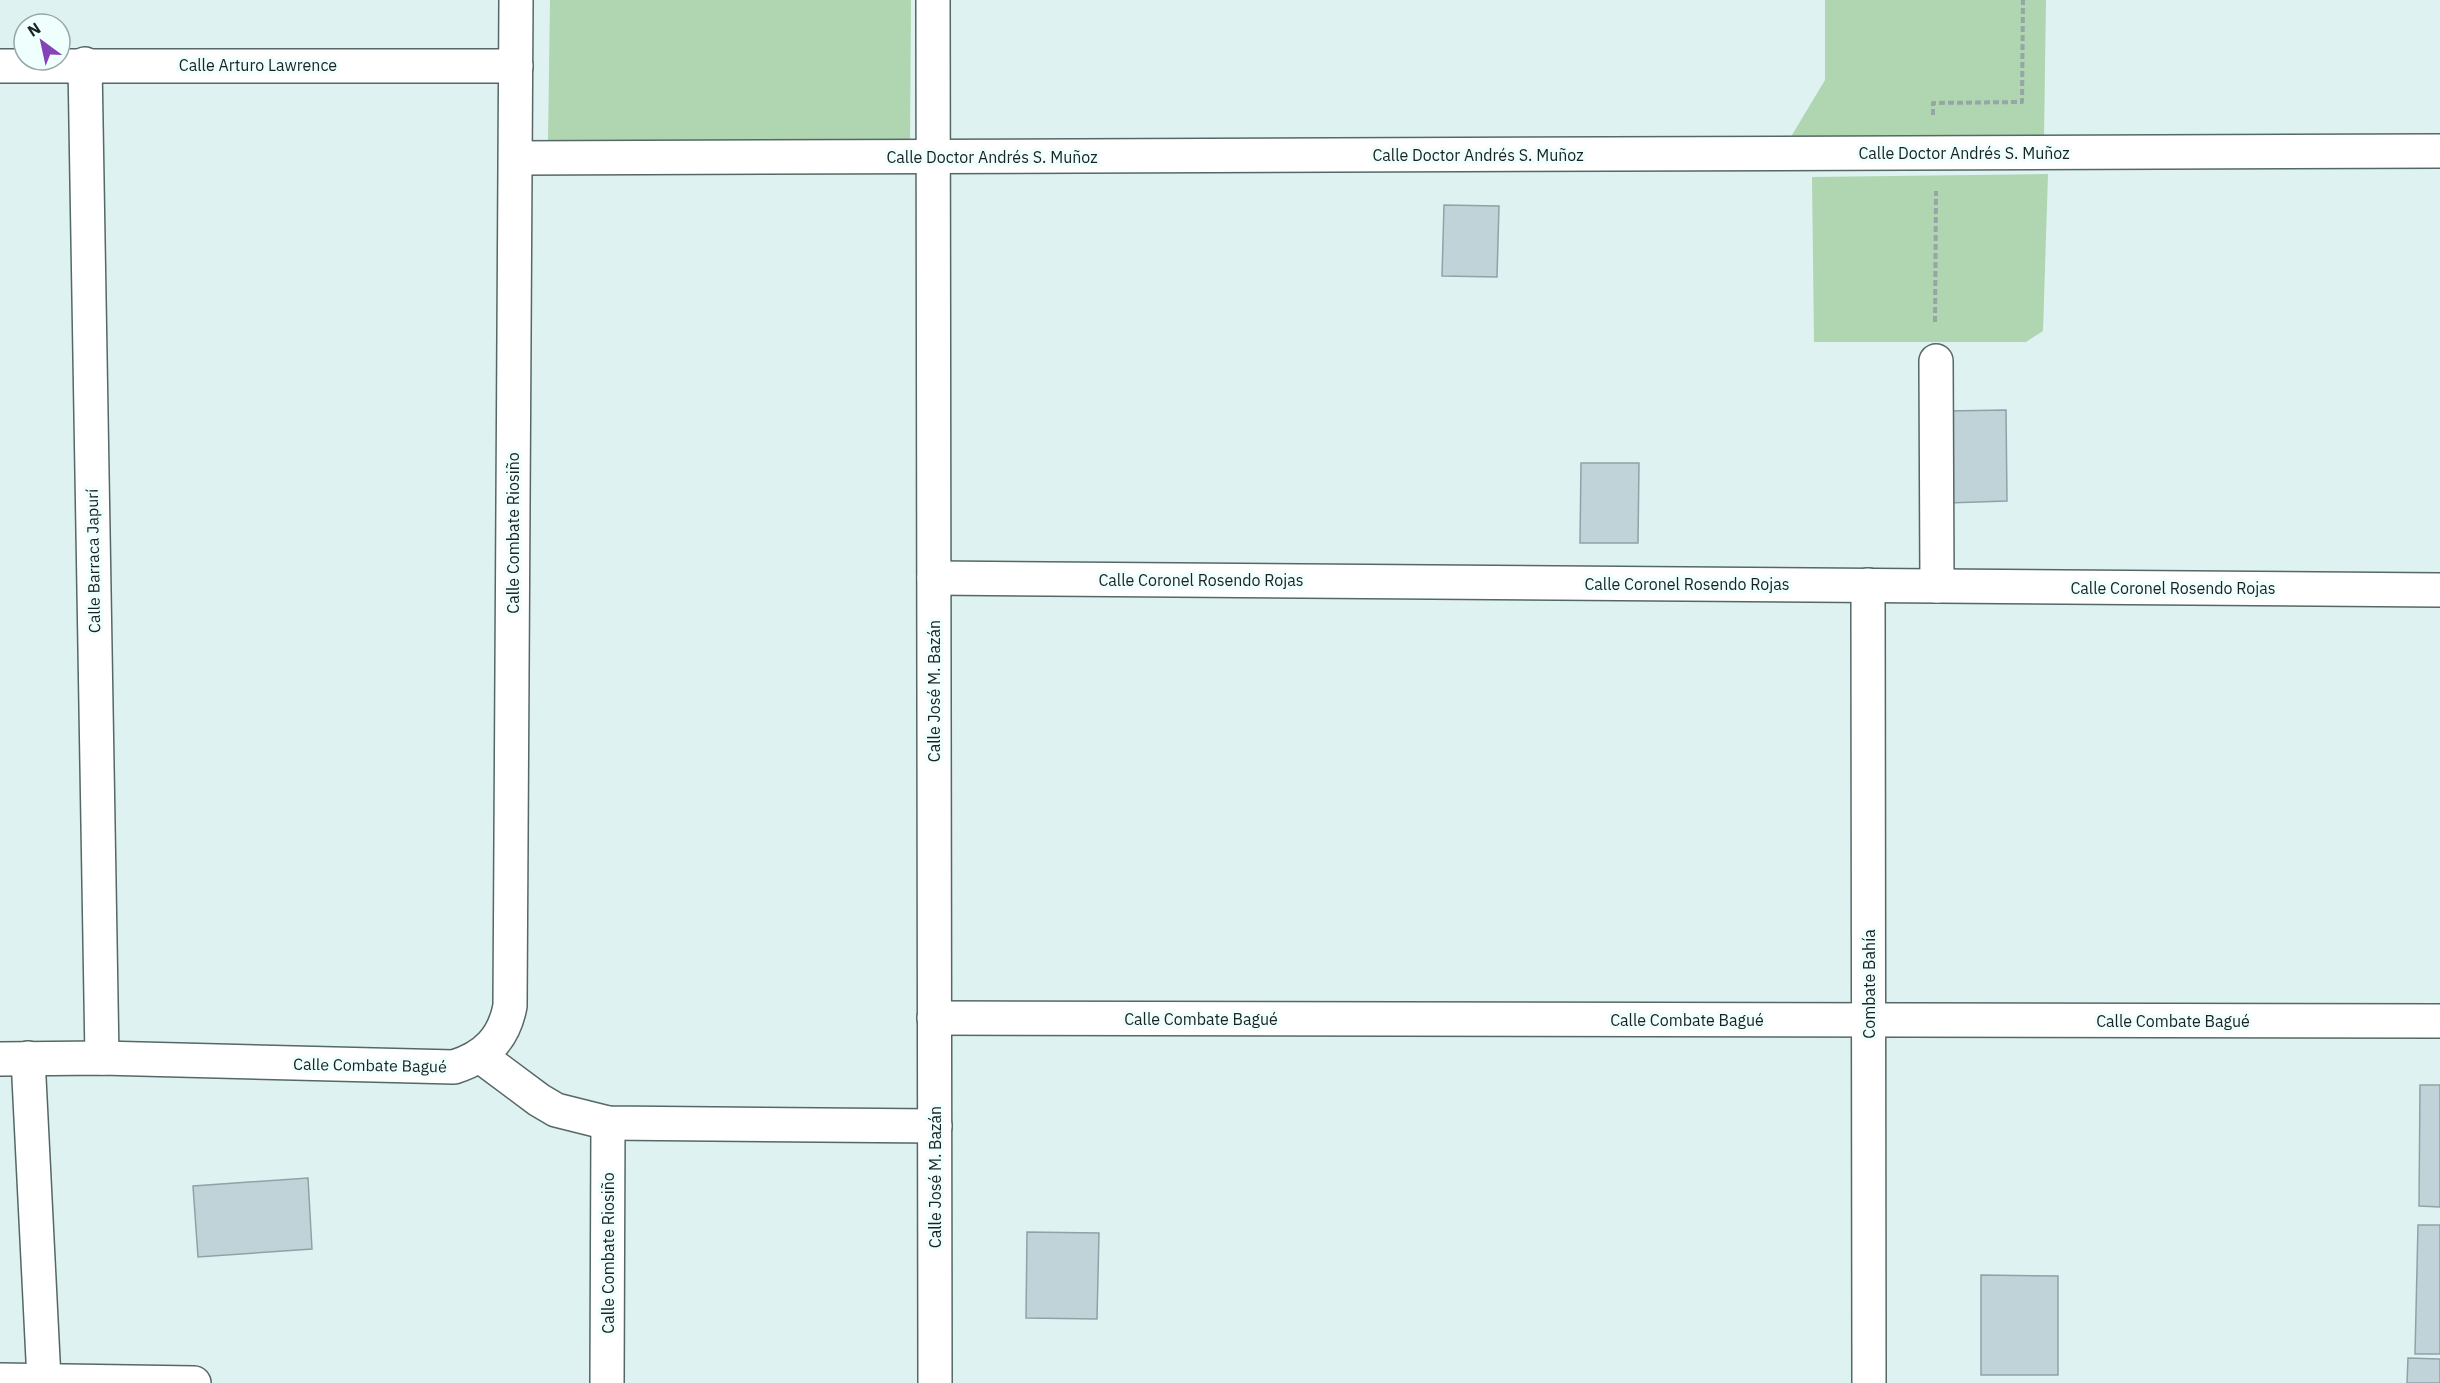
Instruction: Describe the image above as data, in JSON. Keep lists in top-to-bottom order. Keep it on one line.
{"streets":{"street":["Calle Arturo Lawrence","Calle Doctor Andrés S. Muñoz","Calle Combate Riosiño","Calle Barraca Japurí","Calle Coronel Rosendo Rojas","Calle José M. Bazán","Combate Bahía","Calle Combate Bagué"]},"crossings":[["Calle Arturo Lawrence","Calle Combate Riosiño"],["Calle Arturo Lawrence","Calle Barraca Japurí"],["Calle Doctor Andrés S. Muñoz","Calle Combate Riosiño"],["Calle Doctor Andrés S. Muñoz","Calle José M. Bazán"],["Calle Combate Riosiño","Calle Combate Bagué"],["Calle Barraca Japurí","Calle Combate Bagué"],["Calle Coronel Rosendo Rojas","Calle José M. Bazán"],["Calle Coronel Rosendo Rojas","Combate Bahía"],["Calle José M. Bazán","Calle Combate Bagué"],["Combate Bahía","Calle Combate Bagué"]],"north":"top left"}
